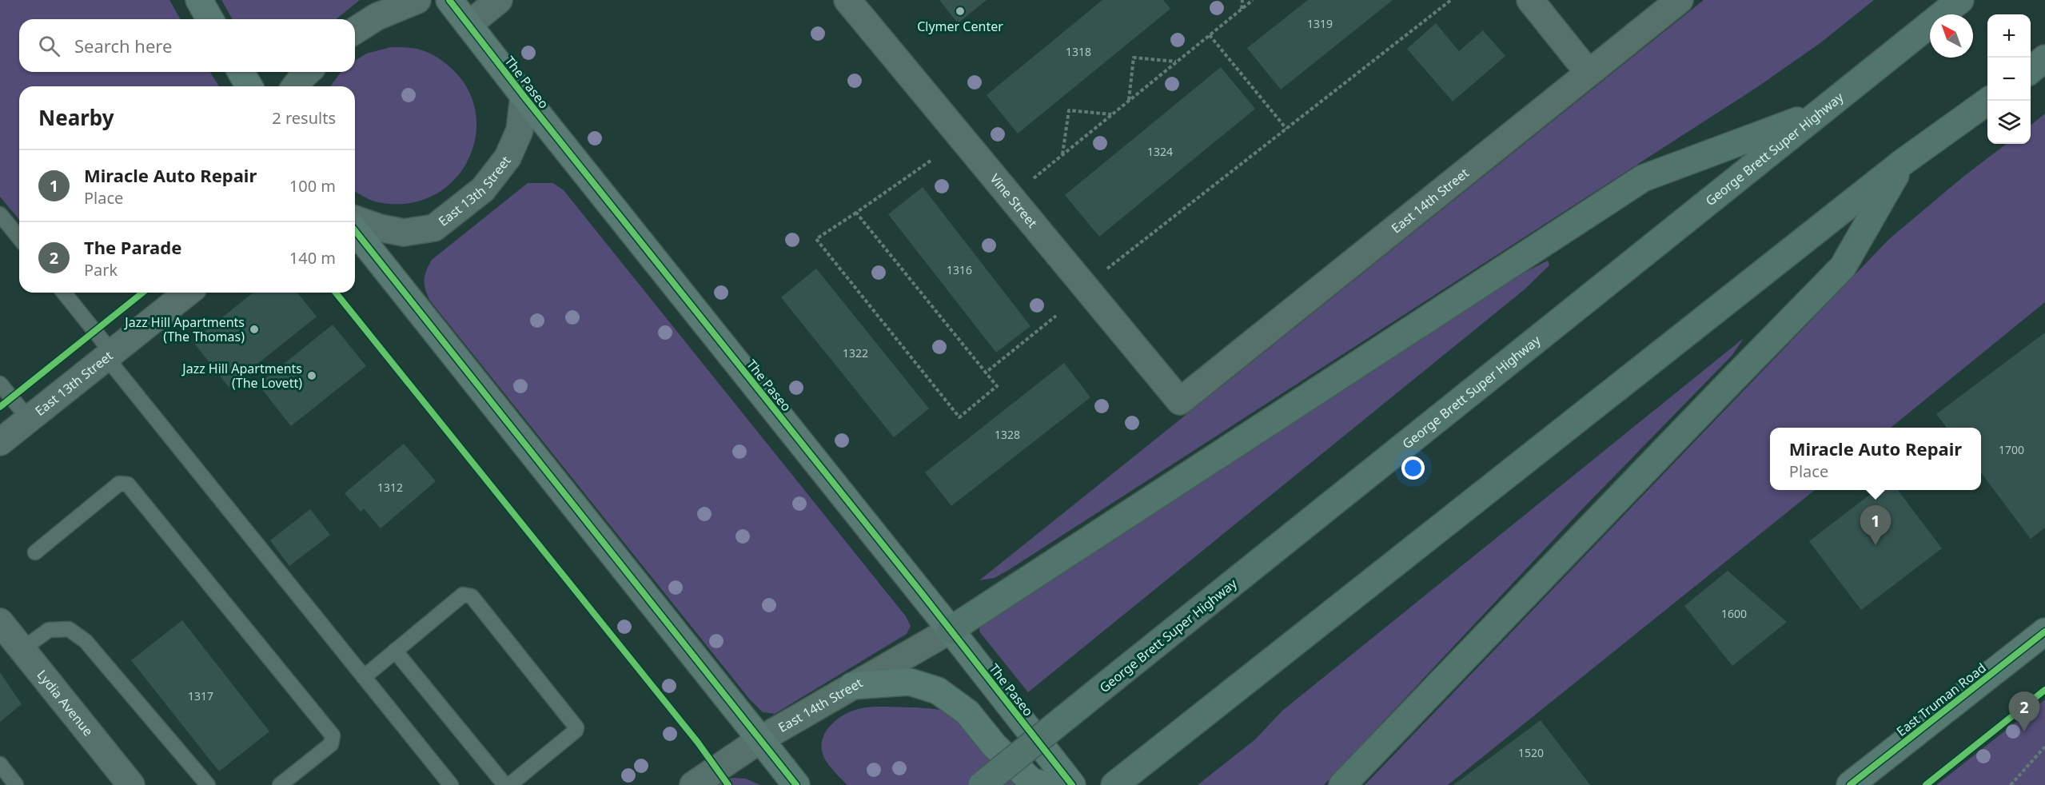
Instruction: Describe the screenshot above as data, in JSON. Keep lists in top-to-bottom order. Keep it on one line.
{"streets":{"highway":["George Brett Super Highway"],"main road":["The Paseo","East Truman Road"],"street":["East 13th Street","Vine Street","East 14th Street","Lydia Avenue"]},"crossings":[["The Paseo","East 13th Street"],["The Paseo","East 14th Street"],["Vine Street","East 14th Street"]],"places":["Clymer Center","Jazz Hill Apartments (The Thomas)","Jazz Hill Apartments (The Lovett)"],"house_numbers":["1319","1318","1324","1316","1322","1328","1700","1312","1600","1317","1520"],"north":"top left","page":{"map_buttons":["+","−"],"search":"Search here","heading":["Nearby","2 results"],"list":[{"mark":"1","name":"Miracle Auto Repair","note":"Place","value":"100 m"},{"mark":"2","name":"The Parade","note":"Park","value":"140 m"}],"popup":["Miracle Auto Repair","Place"],"pins":["1","2"]}}
